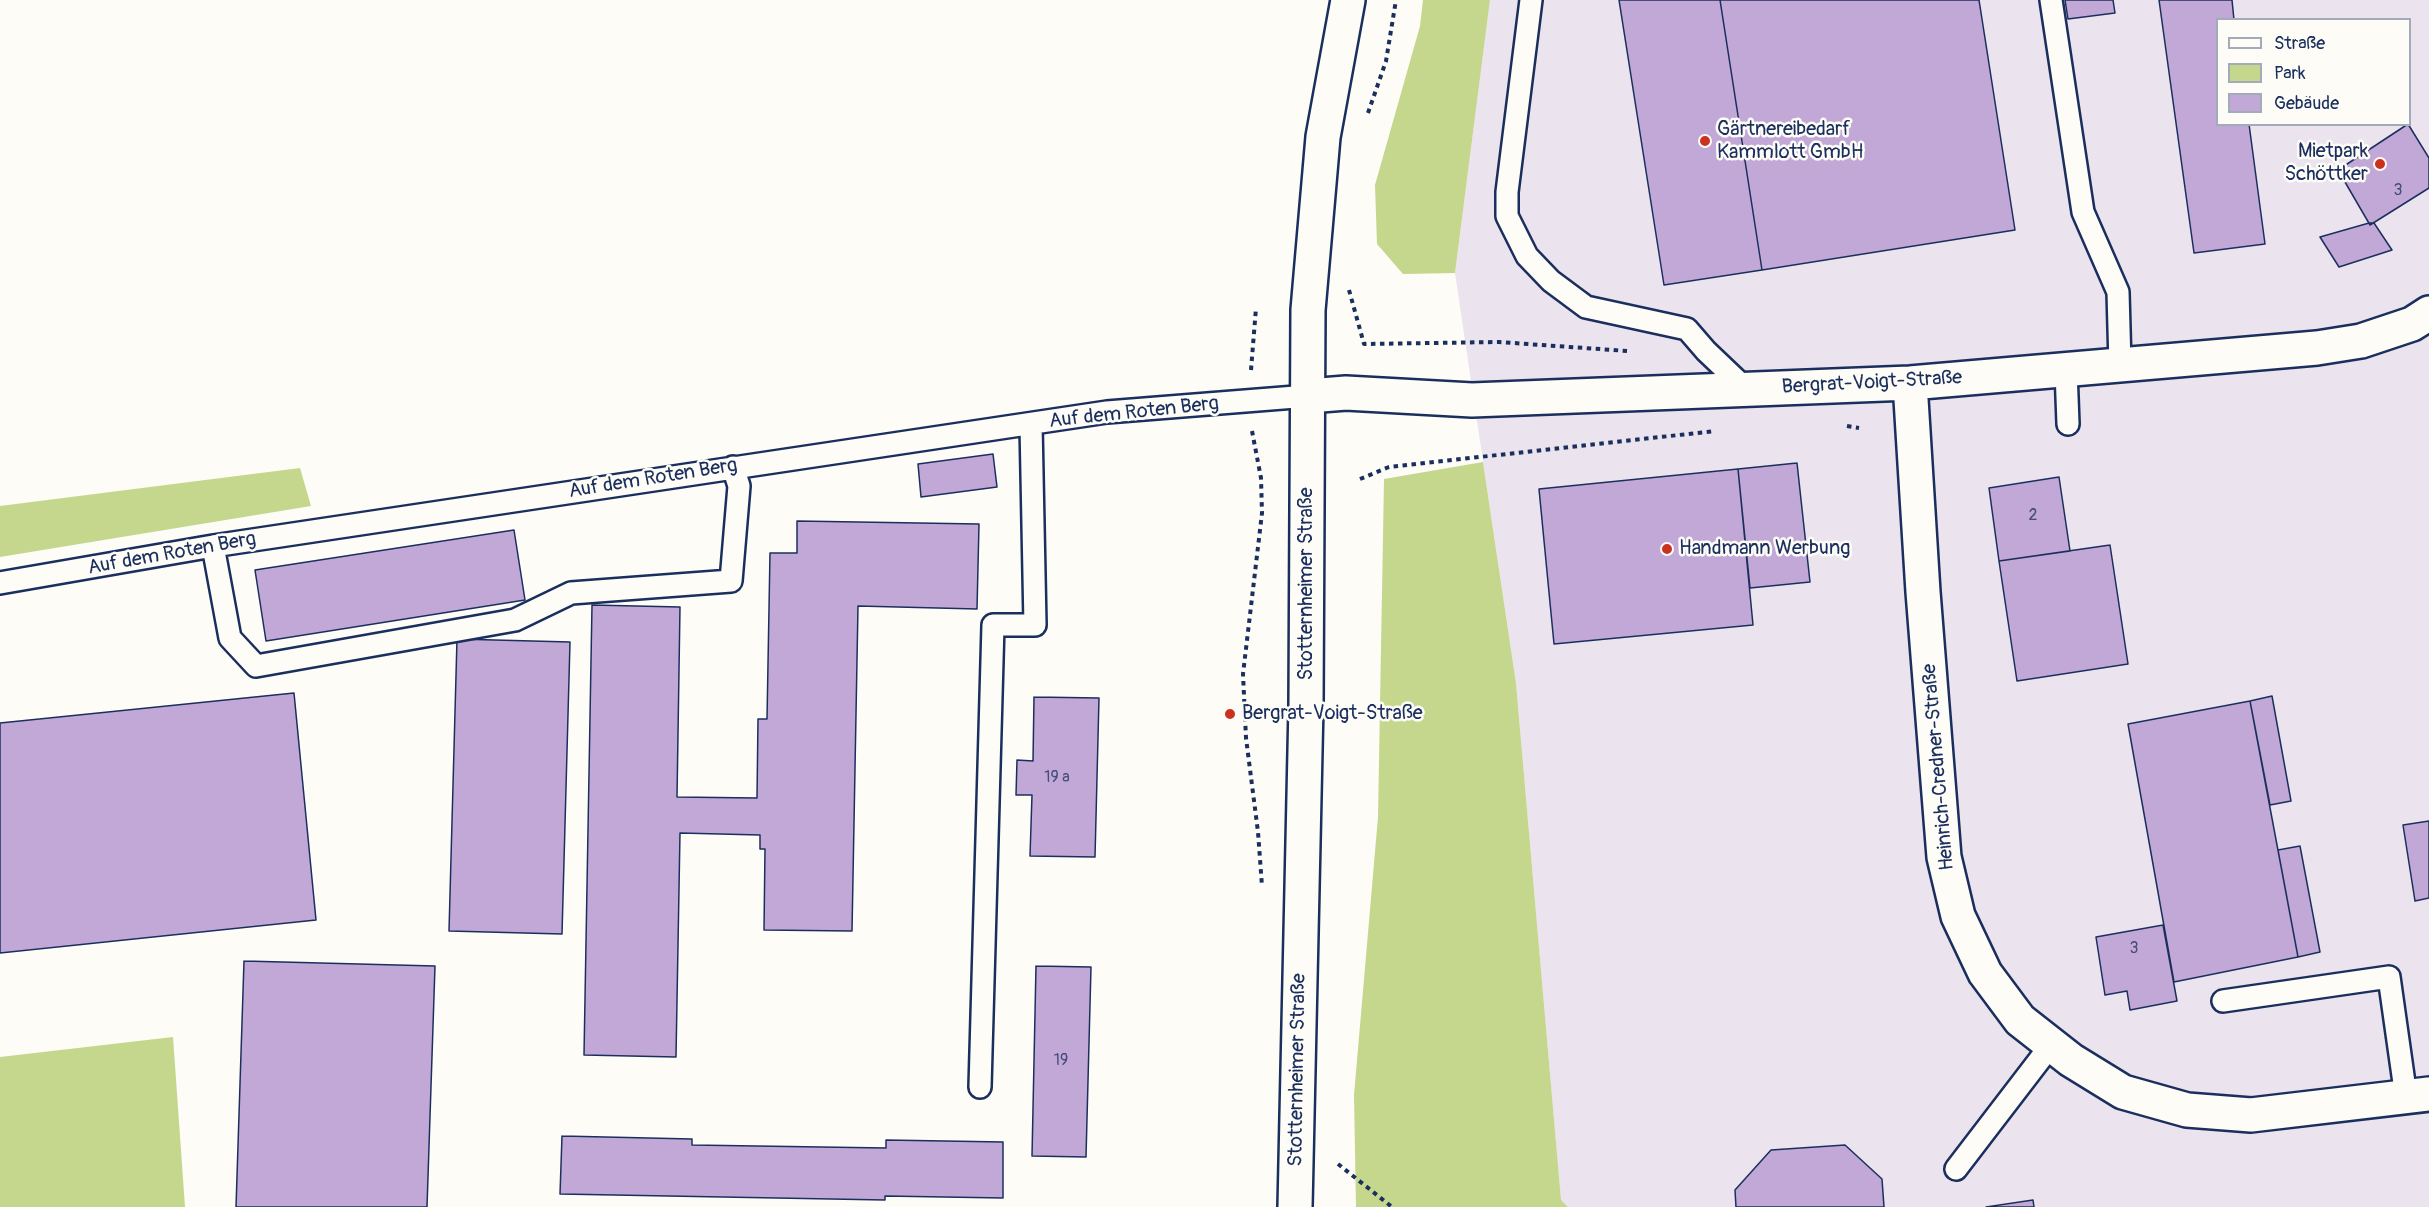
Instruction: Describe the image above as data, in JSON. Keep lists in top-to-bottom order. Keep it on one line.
{"streets":{"street":["Bergrat-Voigt-Straße","Stotternheimer Straße","Heinrich-Credner-Straße"],"lane":["Auf dem Roten Berg"]},"crossings":[["Bergrat-Voigt-Straße","Auf dem Roten Berg"],["Bergrat-Voigt-Straße","Stotternheimer Straße"],["Bergrat-Voigt-Straße","Heinrich-Credner-Straße"],["Auf dem Roten Berg","Stotternheimer Straße"]],"places":["Gärtnereibedarf Kammlott GmbH","Mietpark Schöttker","Handmann Werbung","Bergrat-Voigt-Straße"],"house_numbers":["3","2","19 a","3","19"],"legend":["Straße","Park","Gebäude"]}
